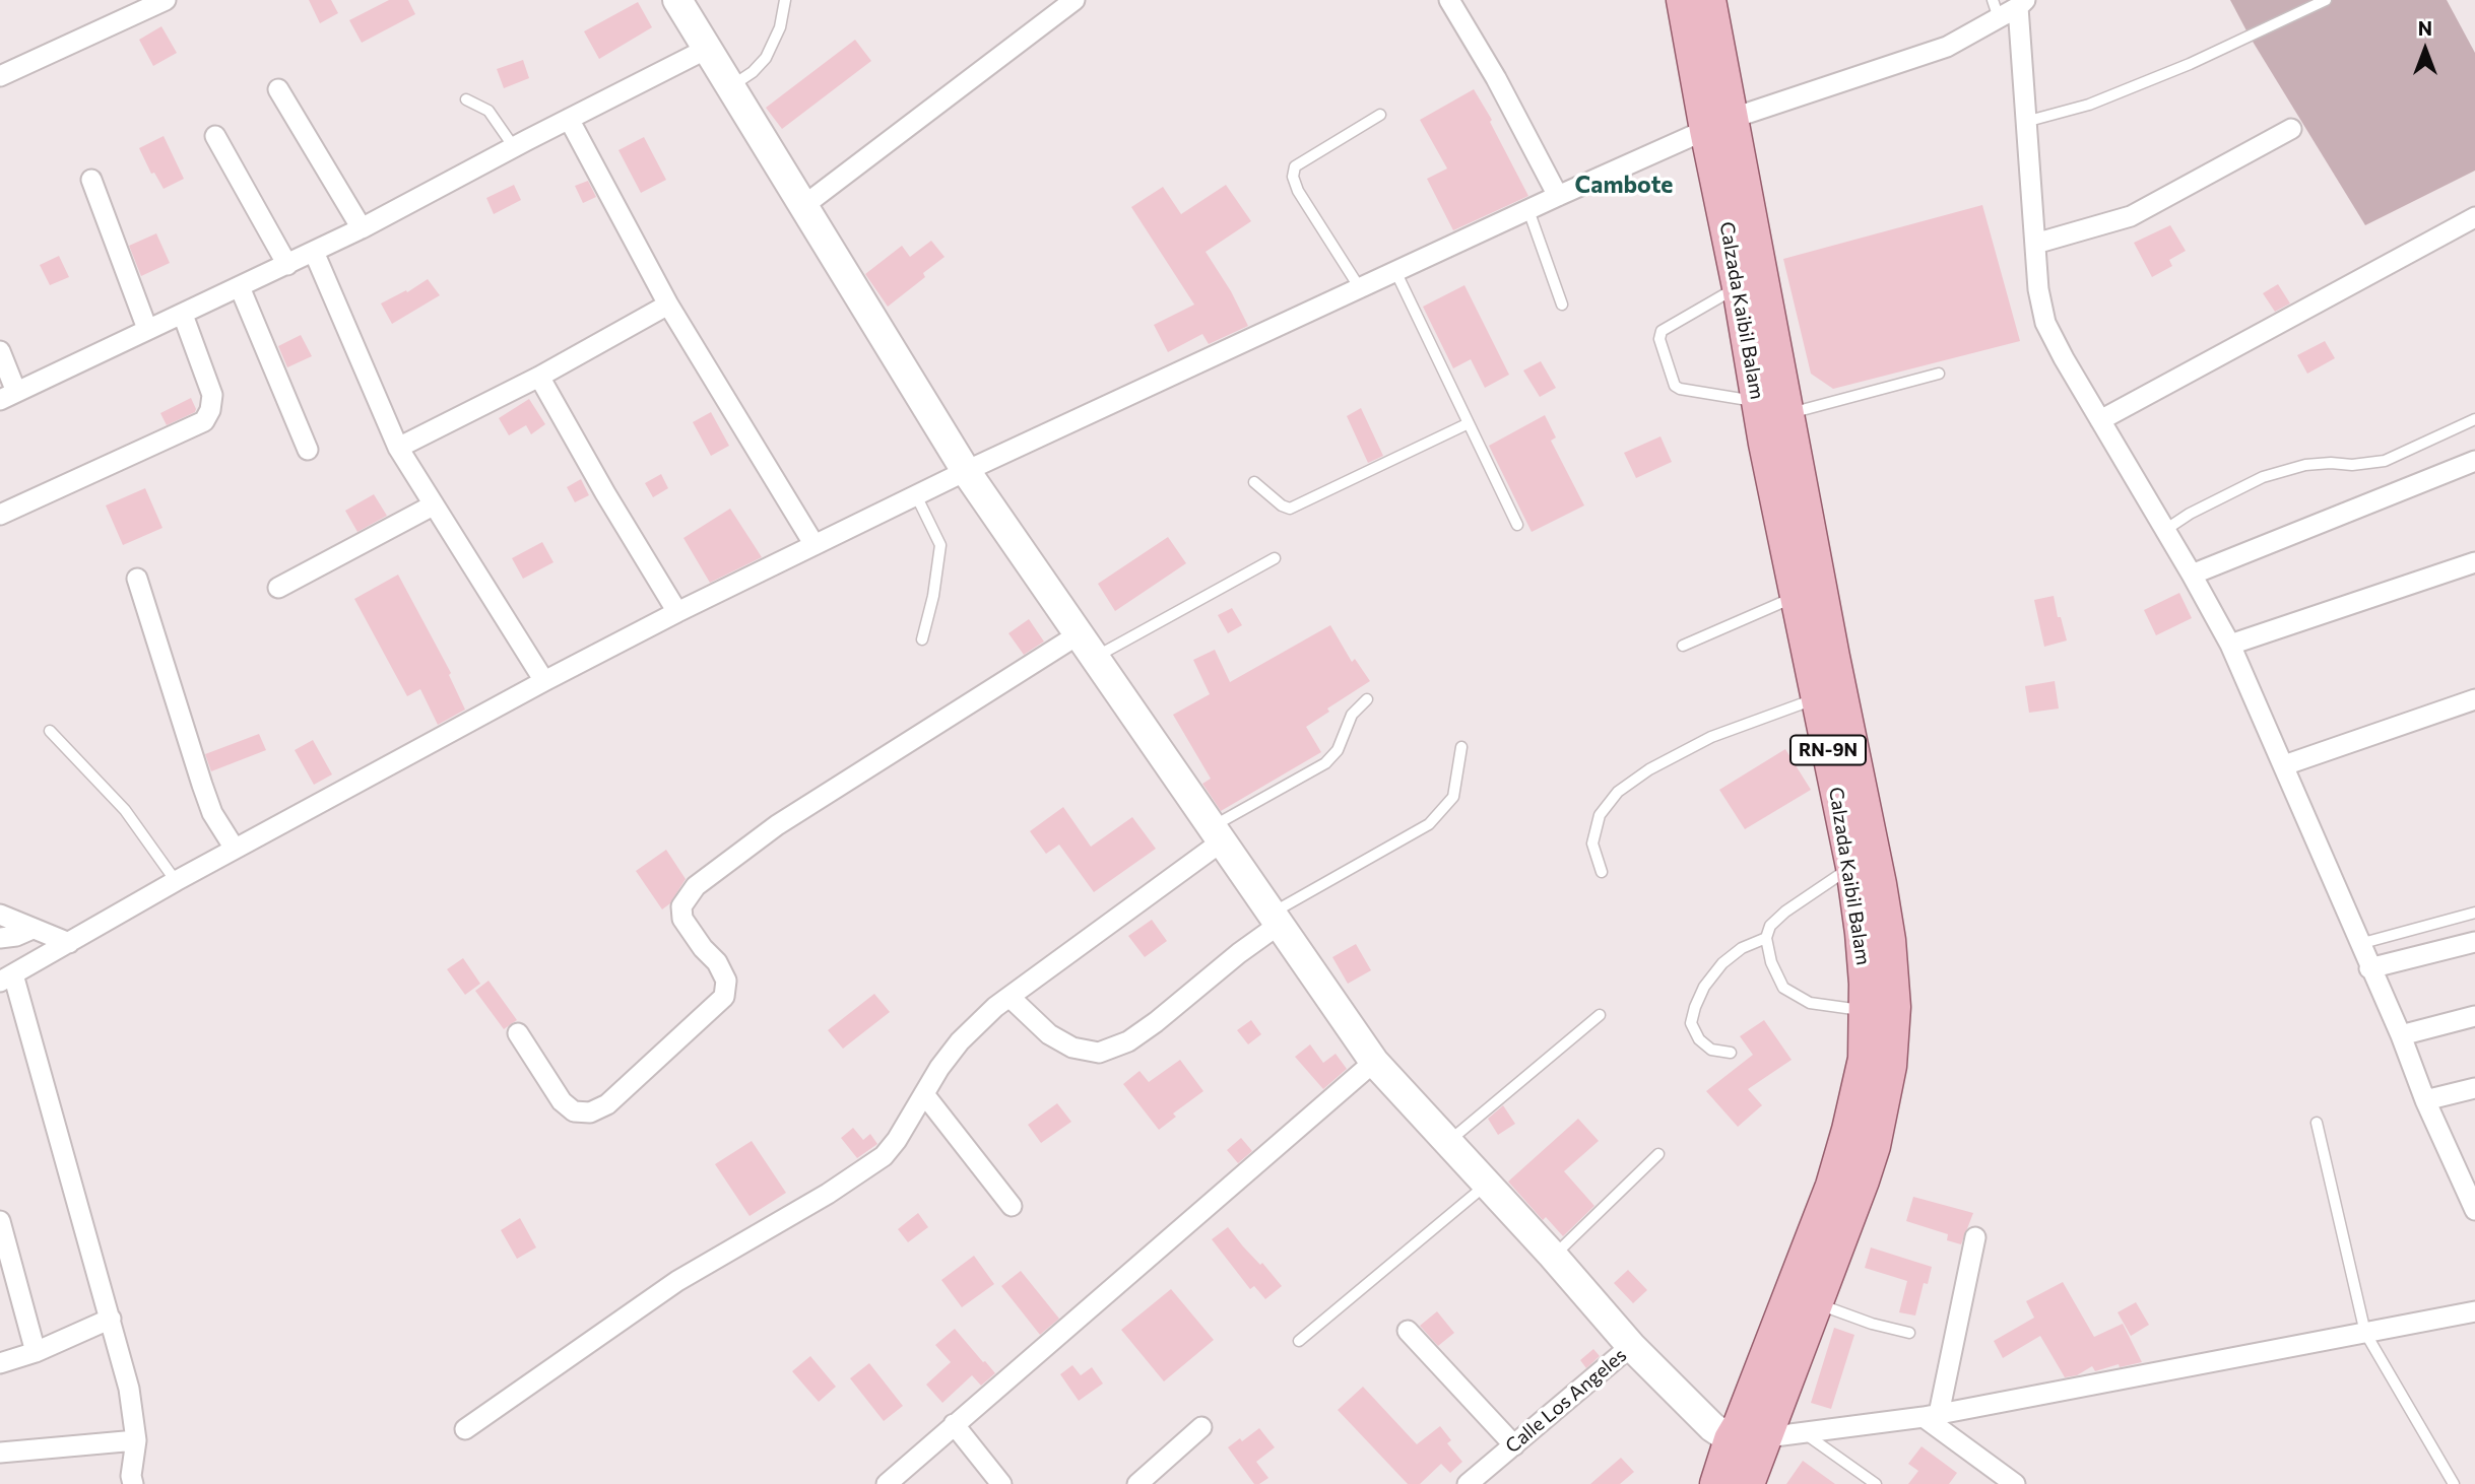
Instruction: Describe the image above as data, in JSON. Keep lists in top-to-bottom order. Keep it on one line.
{"streets":{"main road":["Calzada Kaibil Balam","RN-9N"],"street":["Calle Los Angeles"]},"districts":["Cambote"],"north":"top"}
